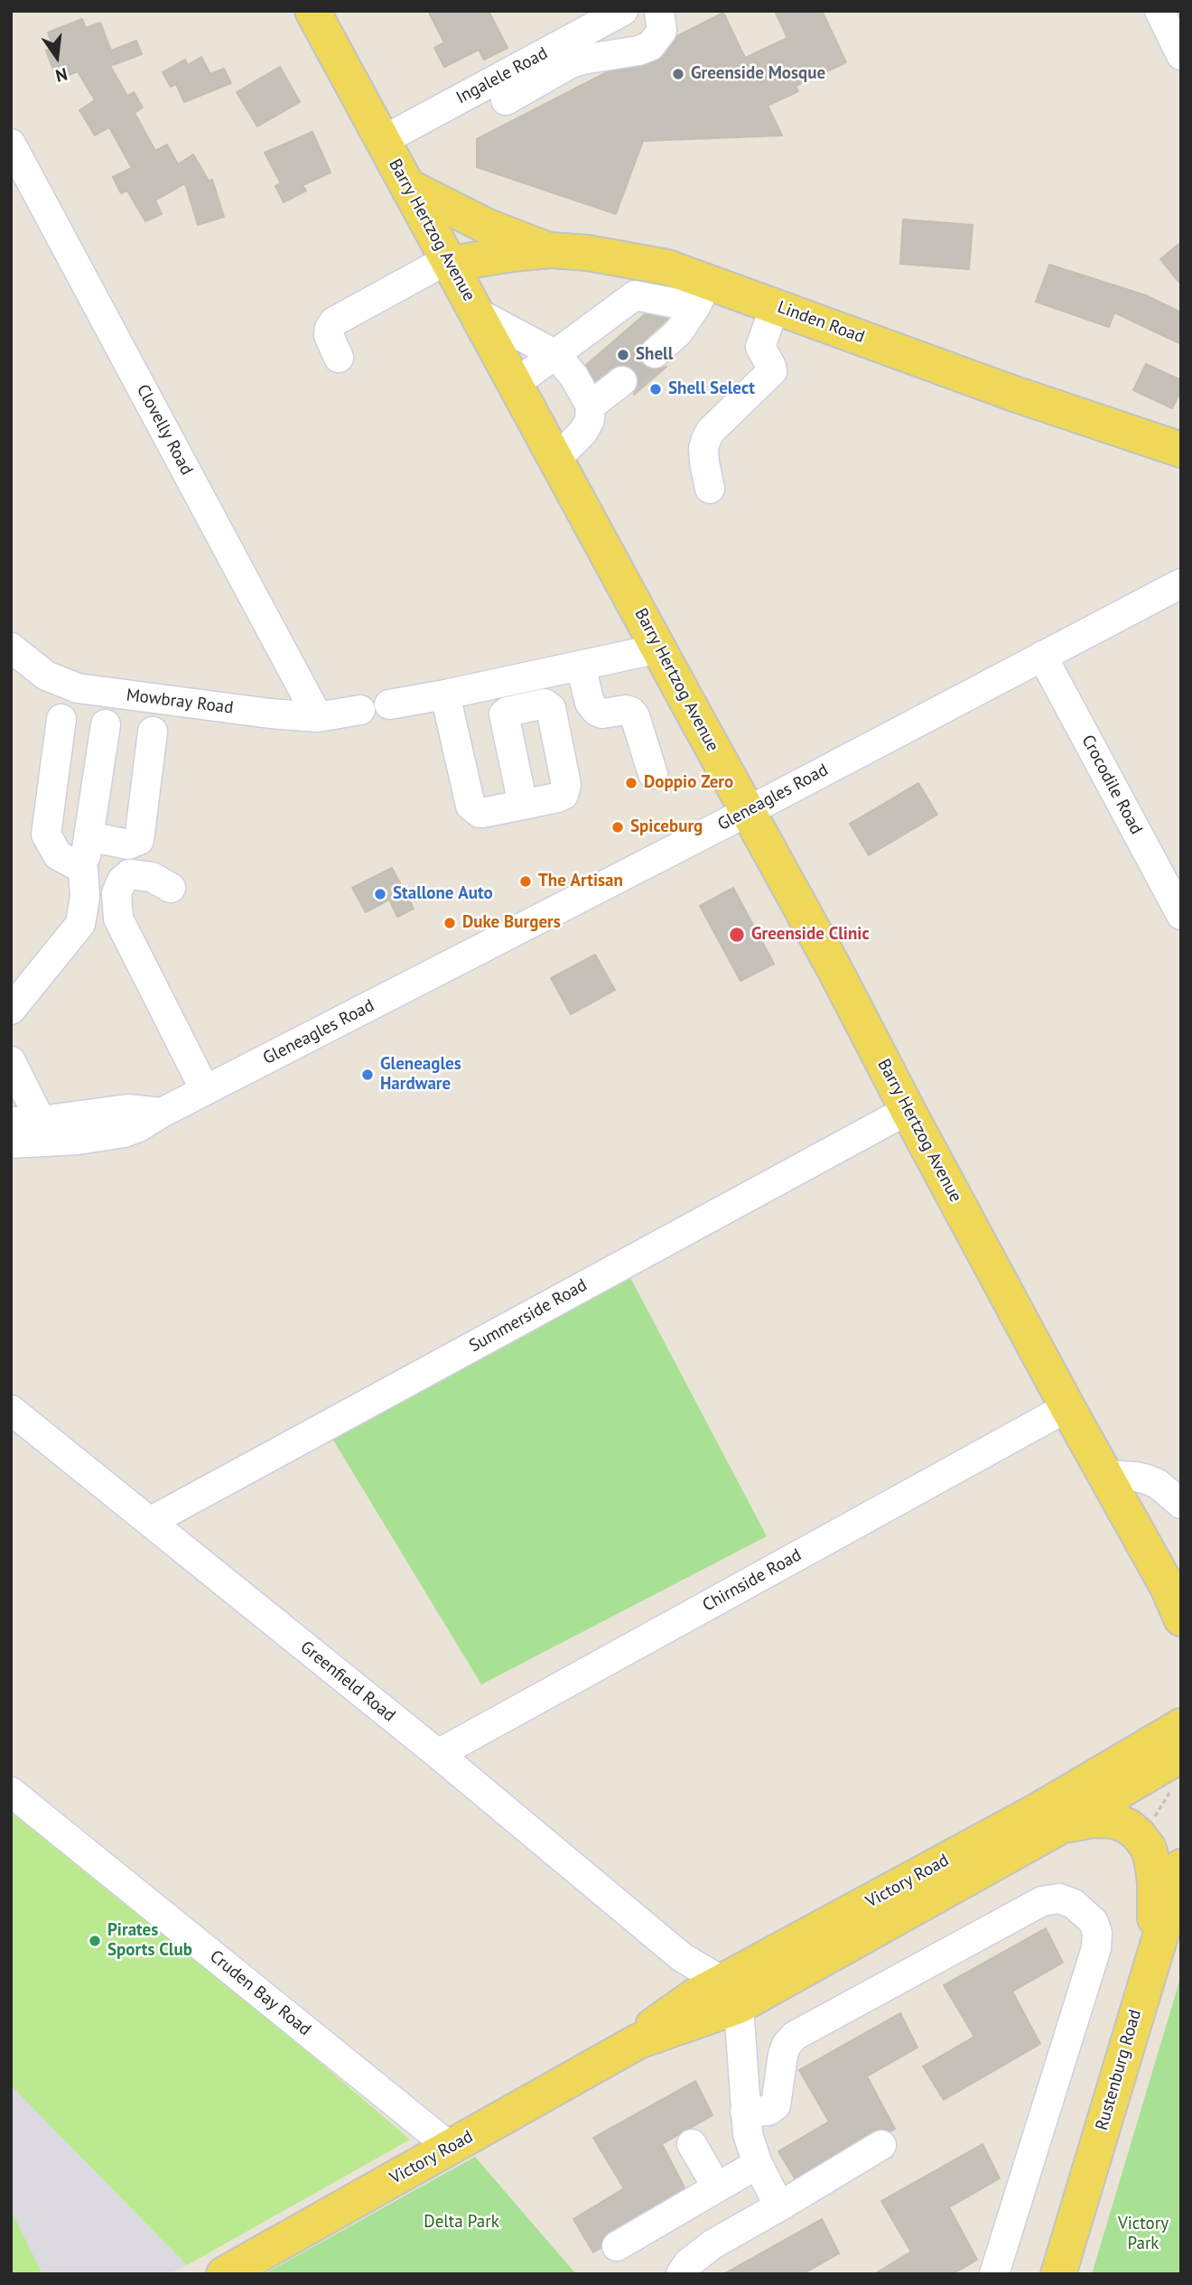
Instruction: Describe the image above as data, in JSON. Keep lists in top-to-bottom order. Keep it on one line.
{"streets":{"main road":["Barry Hertzog Avenue","Linden Road","Victory Road","Rustenburg Road"],"street":["Ingalele Road","Clovelly Road","Mowbray Road","Crocodile Road","Gleneagles Road","Summerside Road","Chirnside Road","Greenfield Road","Cruden Bay Road"]},"crossings":[["Ingalele Road","Barry Hertzog Avenue"],["Barry Hertzog Avenue","Linden Road"],["Barry Hertzog Avenue","Gleneagles Road"],["Barry Hertzog Avenue","Summerside Road"],["Barry Hertzog Avenue","Chirnside Road"],["Clovelly Road","Mowbray Road"],["Crocodile Road","Gleneagles Road"],["Summerside Road","Greenfield Road"],["Chirnside Road","Greenfield Road"],["Greenfield Road","Victory Road"],["Victory Road","Cruden Bay Road"]],"parks":["Delta Park","Victory Park"],"places":["Greenside Mosque","Shell","Shell Select","Doppio Zero","Spiceburg","The Artisan","Stallone Auto","Duke Burgers","Greenside Clinic","Gleneagles Hardware","Pirates Sports Club"],"north":"bottom"}
